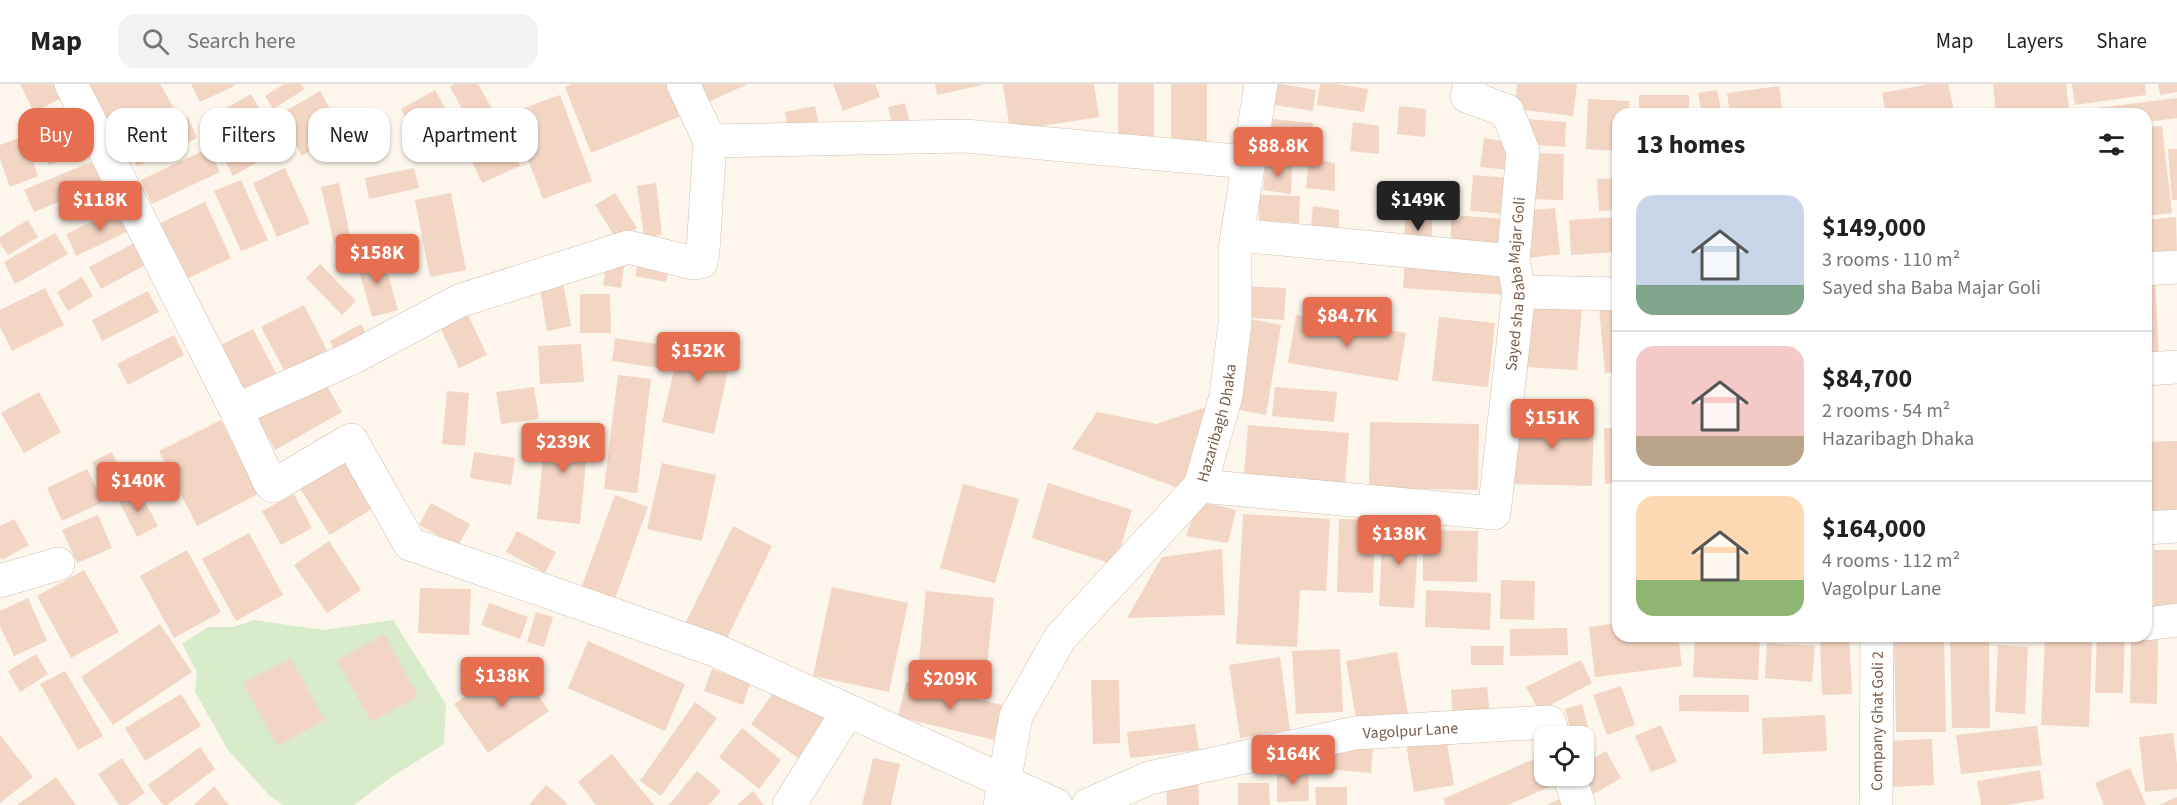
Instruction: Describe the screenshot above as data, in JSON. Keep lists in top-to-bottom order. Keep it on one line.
{"streets":{"street":["Sayed sha Baba Majar Goli","Hazaribagh Dhaka","Company Ghat Goli 2","Vagolpur Lane"]},"crossings":[["Sayed sha Baba Majar Goli","Hazaribagh Dhaka"]],"page":{"header":"Map","search":"Search here","nav":["Map","Layers","Share"],"chip":["Buy","Rent","Filters","New","Apartment"],"heading":"13 homes","price":["$88.8K","$118K","$149K","$158K","$84.7K","$152K","$151K","$239K","$140K","$138K","$138K","$209K","$164K"],"list":[{"name":"$149,000","note":"3 rooms · 110 m² · Sayed sha Baba Majar Goli"},{"name":"$84,700","note":"2 rooms · 54 m² · Hazaribagh Dhaka"},{"name":"$164,000","note":"4 rooms · 112 m² · Vagolpur Lane"}]}}
